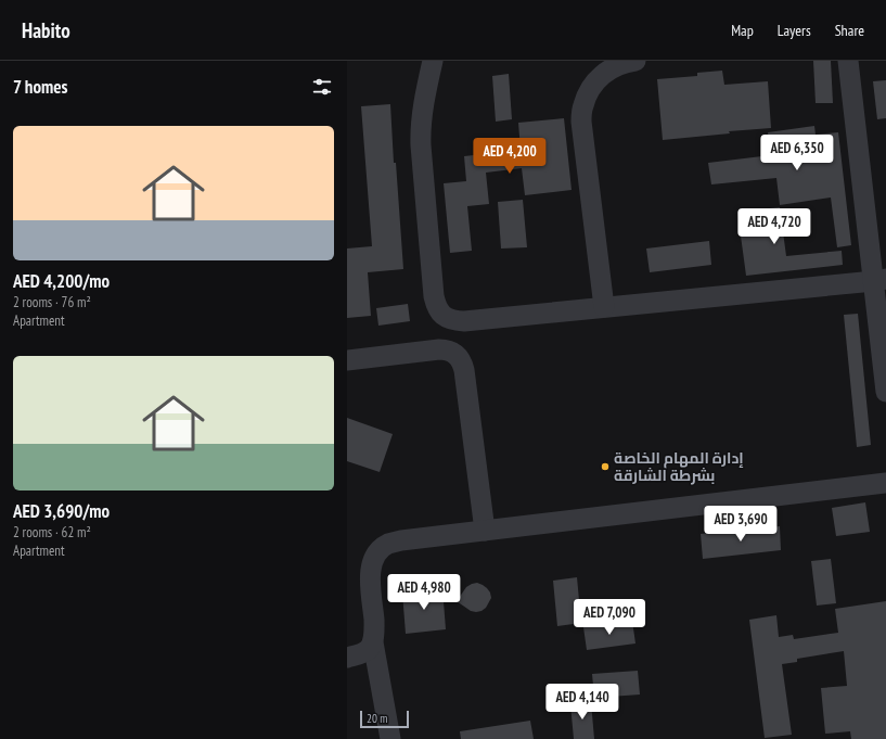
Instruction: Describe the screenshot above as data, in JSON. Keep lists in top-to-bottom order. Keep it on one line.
{"places":["إدارة المهام الخاصة بشرطة الشارقة"],"scale_bar":"20 m","page":{"header":"Habito","nav":["Map","Layers","Share"],"heading":"7 homes","list":[{"name":"AED 4,200/mo","note":"2 rooms · 76 m² · Apartment"},{"name":"AED 3,690/mo","note":"2 rooms · 62 m² · Apartment"}],"price":["AED 6,350","AED 4,200","AED 4,720","AED 3,690","AED 4,980","AED 7,090","AED 4,140"],"scale":"20 m"}}
